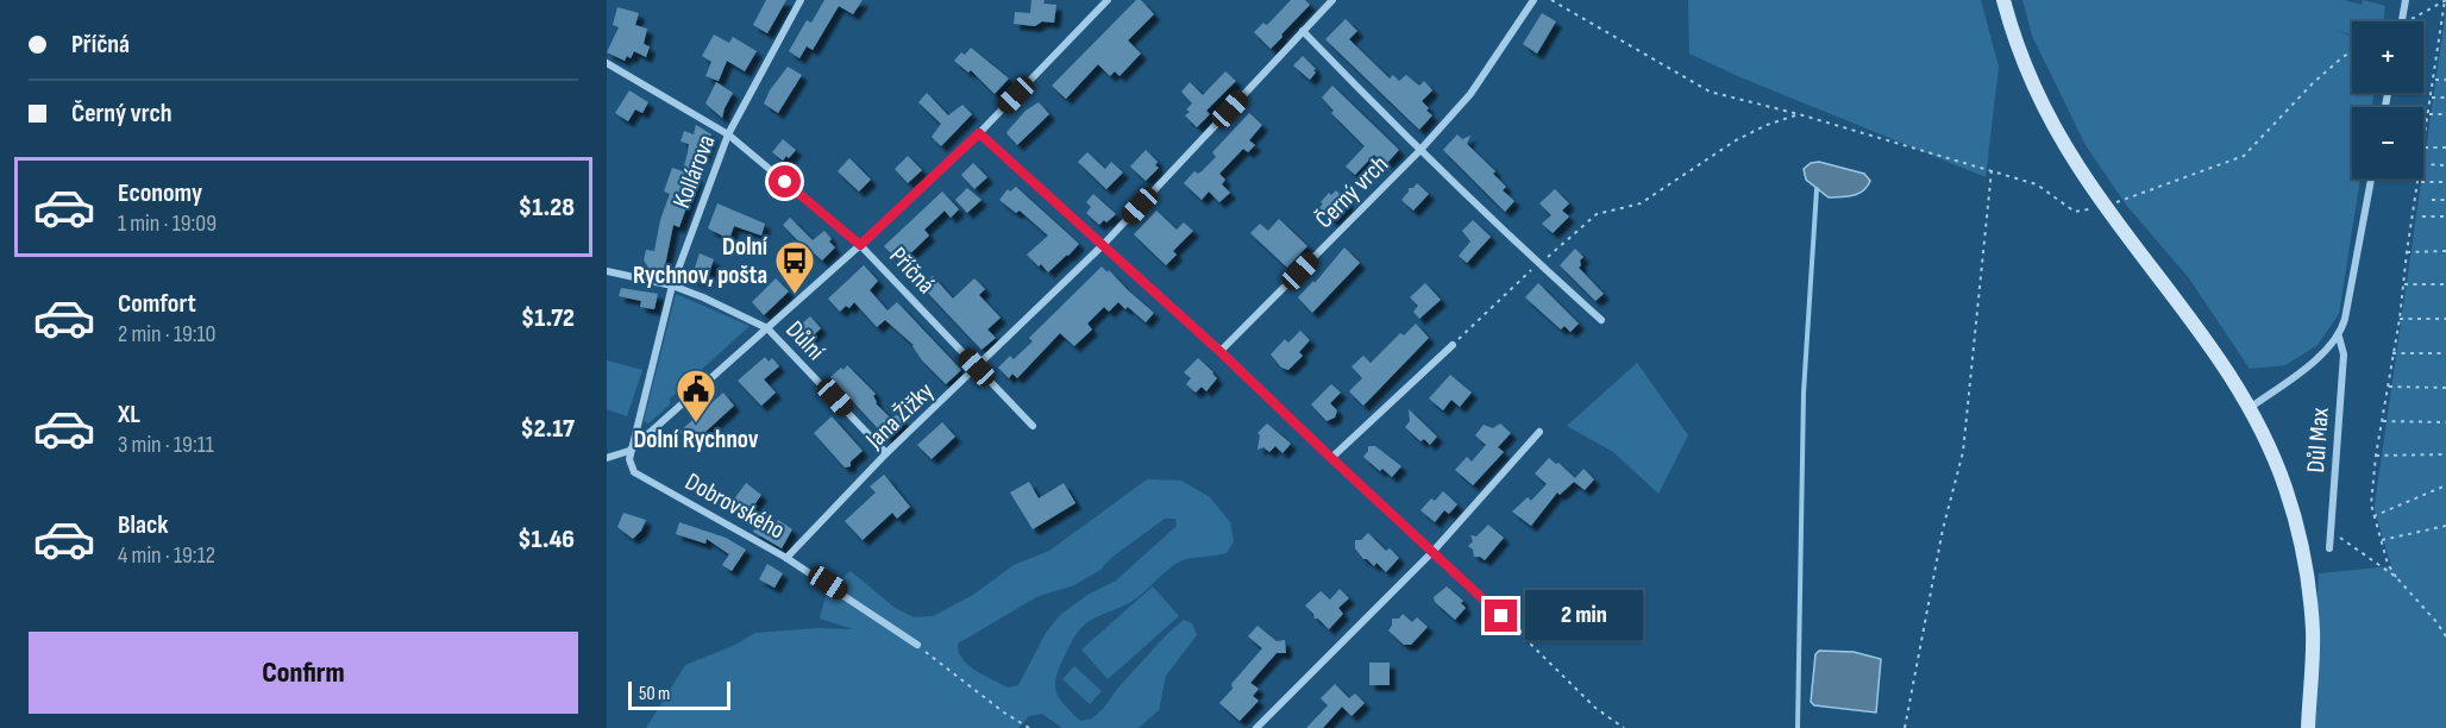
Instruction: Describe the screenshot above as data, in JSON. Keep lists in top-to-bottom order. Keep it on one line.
{"streets":{"street":["Kollárova","Černý vrch","Příčná","Důlní","Jana Žižky","Důl Max","Dobrovského"]},"crossings":[["Kollárova","Příčná"],["Kollárova","Důlní"],["Kollárova","Dobrovského"],["Příčná","Jana Žižky"],["Důlní","Jana Žižky"],["Jana Žižky","Dobrovského"]],"places":{"bus stop":["Dolní Rychnov, pošta"],"public building":["Dolní Rychnov"]},"scale_bar":"50 m","page":{"banner":["Příčná","Černý vrch"],"map_buttons":["+","−"],"list":[{"name":"Economy","note":"1 min · 19:09","value":"$1.28"},{"name":"Comfort","note":"2 min · 19:10","value":"$1.72"},{"name":"XL","note":"3 min · 19:11","value":"$2.17"},{"name":"Black","note":"4 min · 19:12","value":"$1.46"}],"bubble":"2 min","buttons":"Confirm","scale":"50 m"}}
